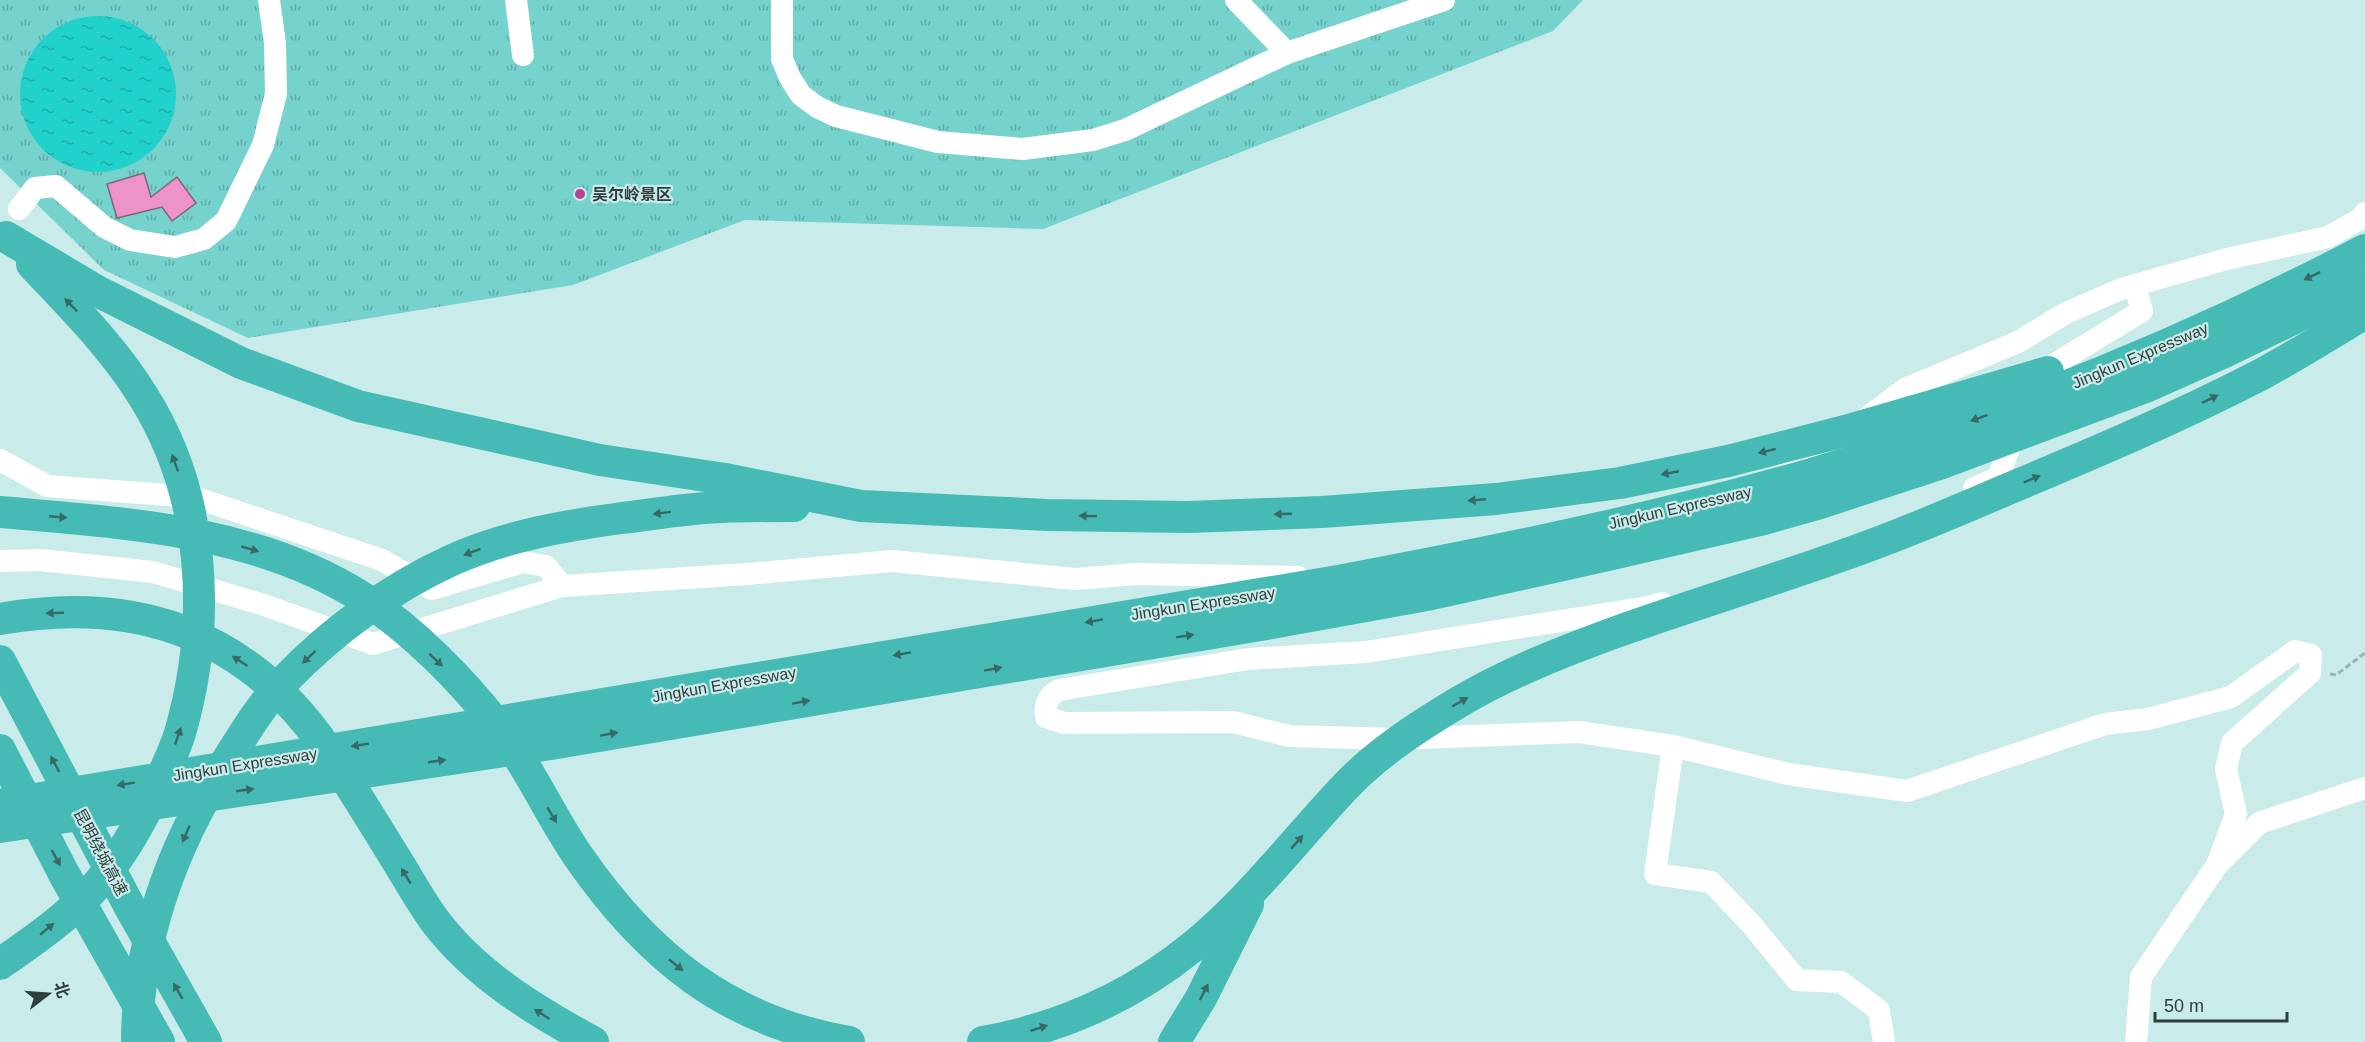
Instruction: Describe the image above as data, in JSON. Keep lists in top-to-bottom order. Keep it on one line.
{"streets":{"highway":["Jingkun Expressway","昆明绕城高速"]},"places":["吴尔岭景区"],"scale_bar":"50 m","north":"right"}
